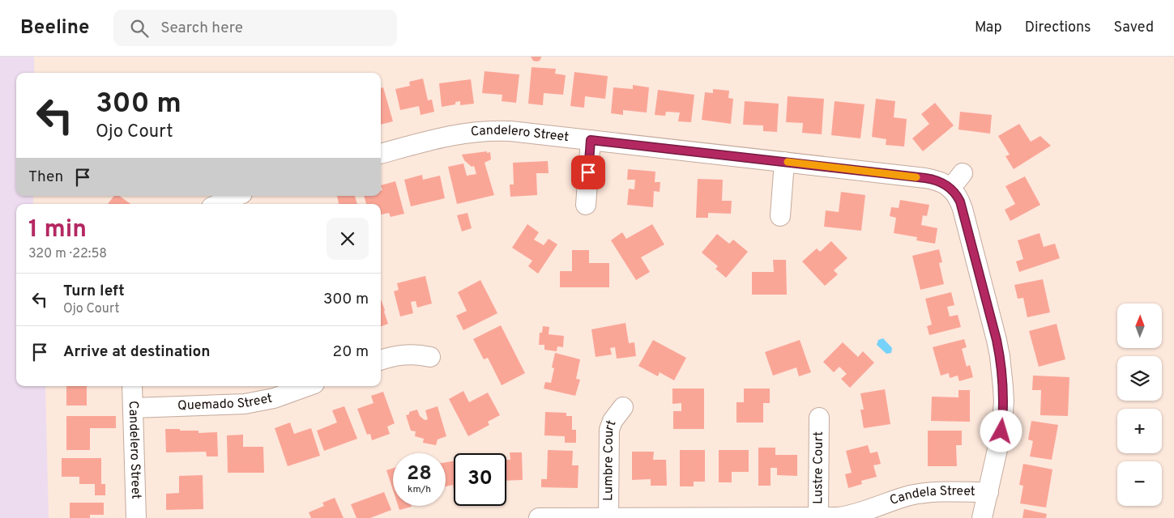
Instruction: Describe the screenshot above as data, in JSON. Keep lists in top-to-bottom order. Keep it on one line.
{"streets":{"street":["Candelero Street","Quemado Street","Lumbre Court","Lustre Court","Candela Street"]},"crossings":[["Candelero Street","Quemado Street"],["Lumbre Court","Candela Street"],["Lustre Court","Candela Street"]],"north":"top","page":{"header":"Beeline","search":"Search here","nav":["Map","Directions","Saved"],"turn":["300 m","Ojo Court"],"then":"Then","heading":["1 min","320 m · 22:58"],"list":[{"name":"Turn left","note":"Ojo Court","value":"300 m"},{"name":"Arrive at destination","value":"20 m"}],"map_buttons":["+","−"],"speed":"28 km/h","limit":"30"}}
